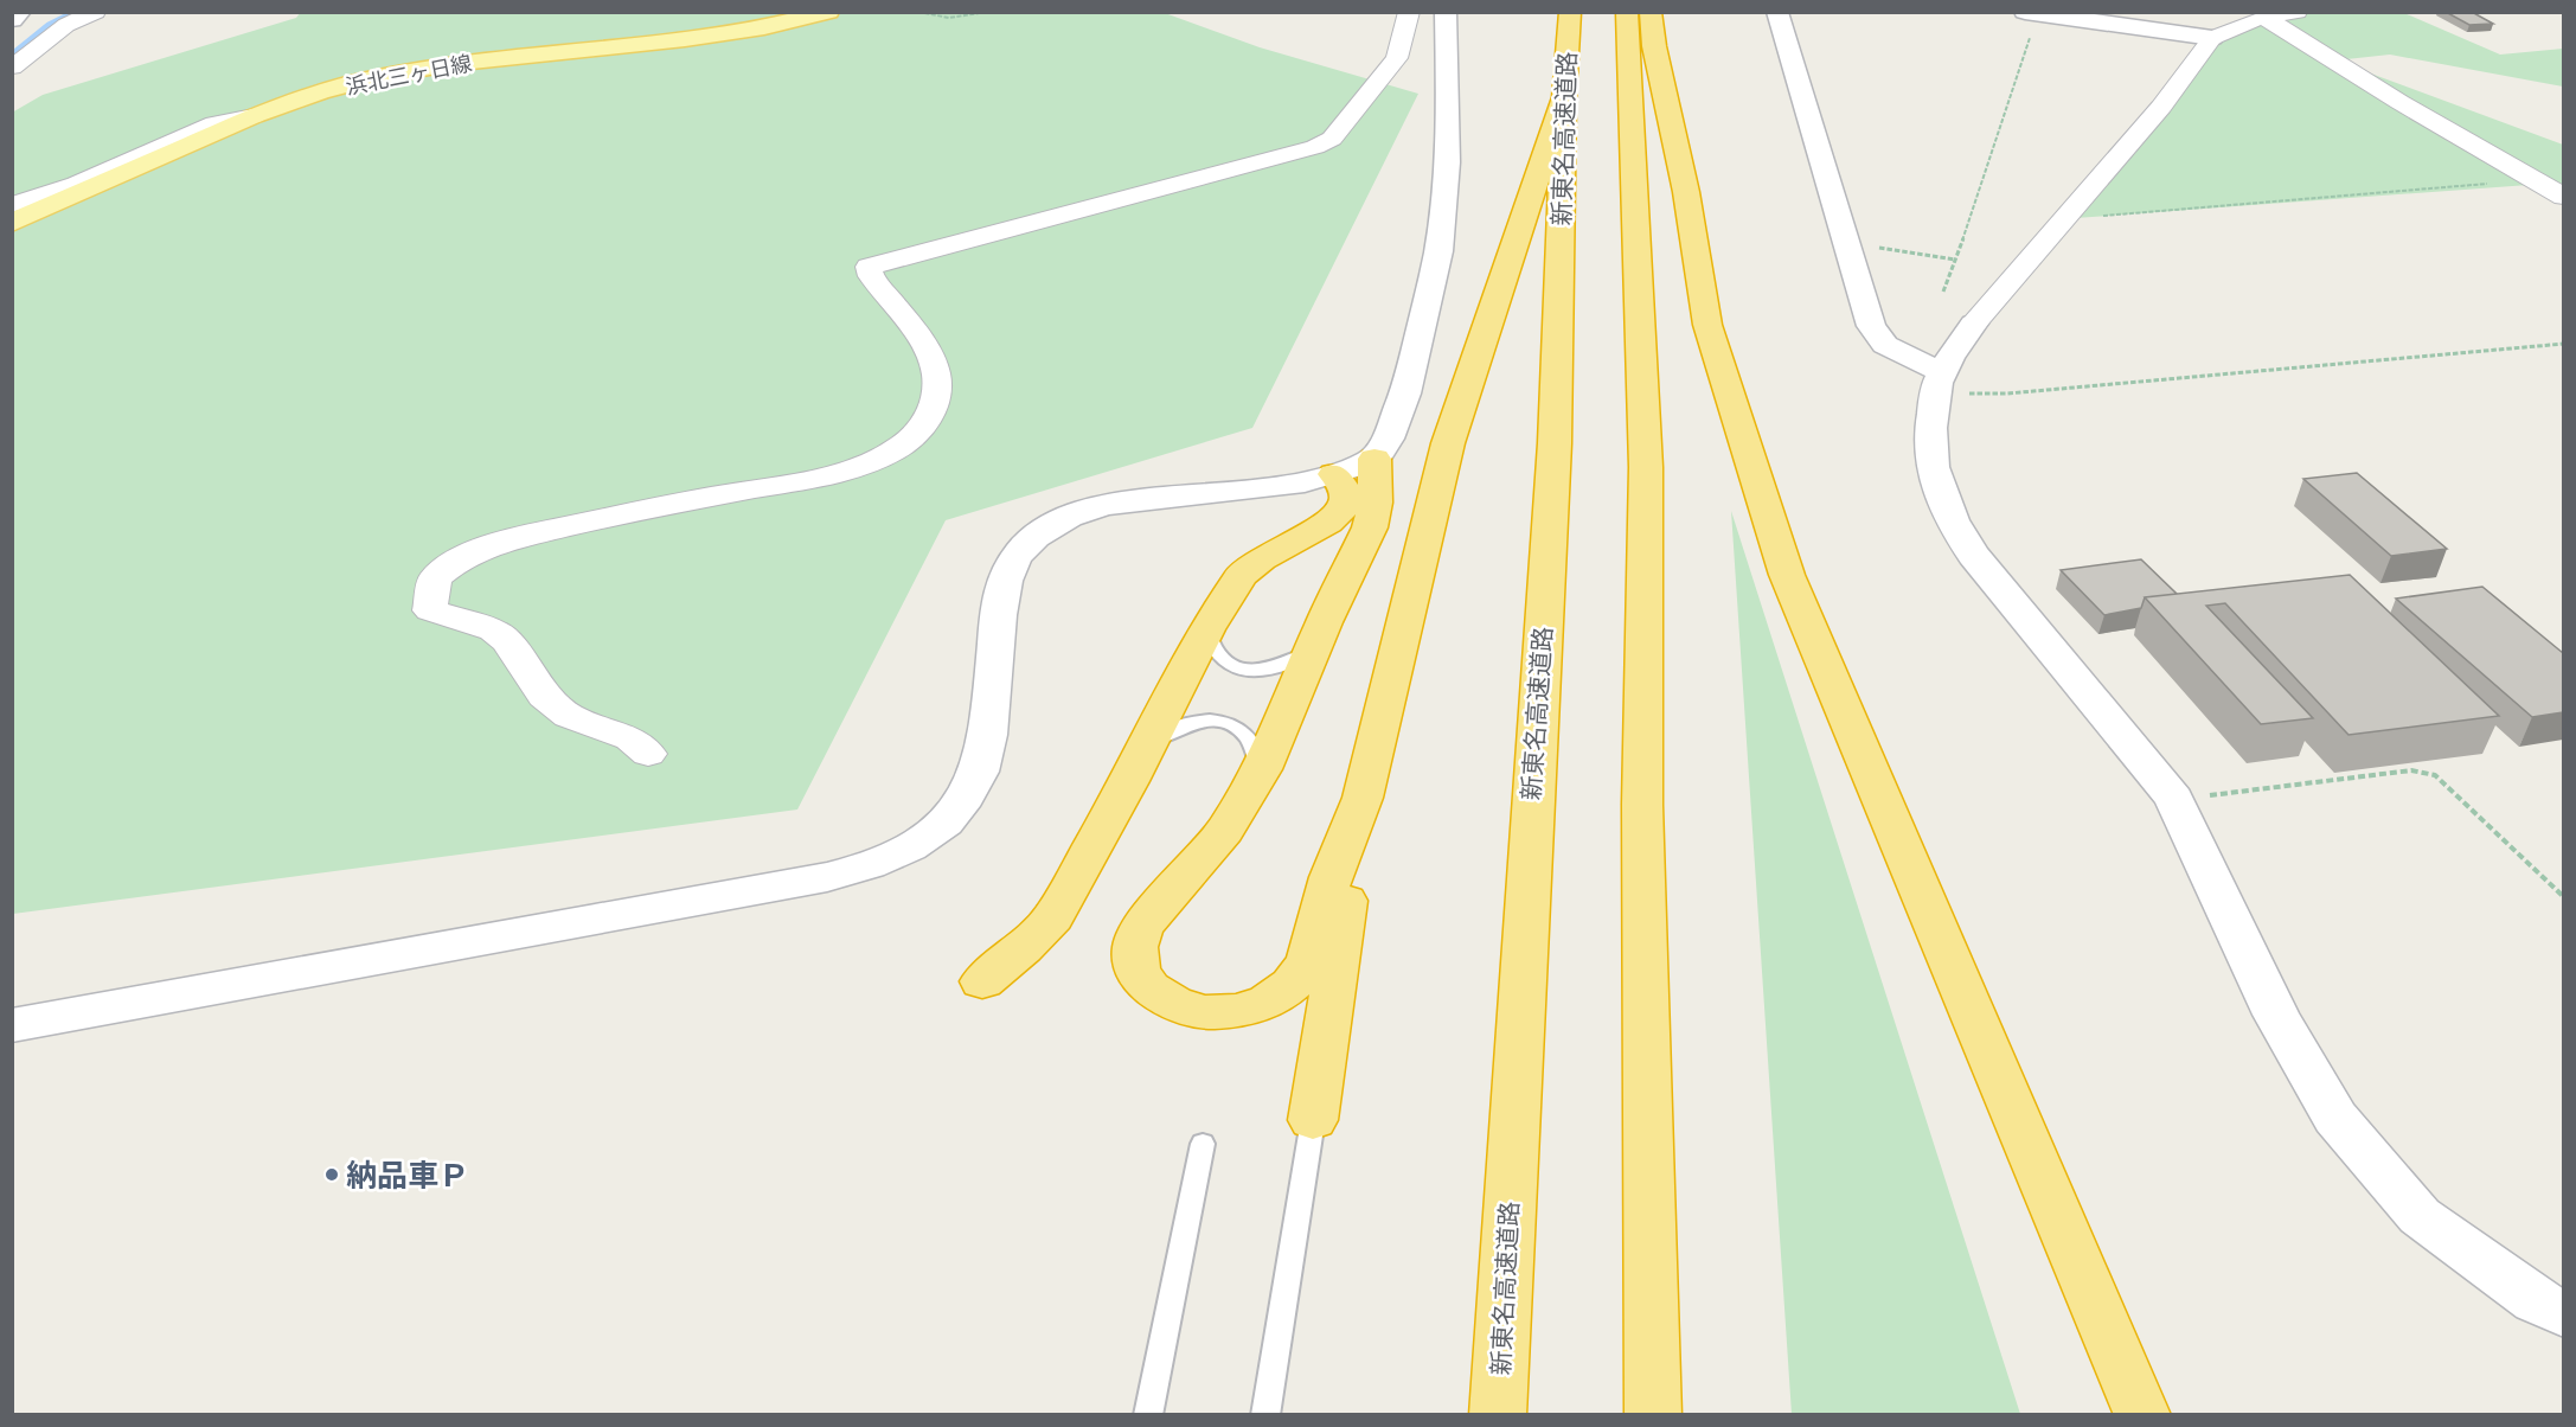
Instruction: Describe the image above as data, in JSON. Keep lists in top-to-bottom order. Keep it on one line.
{"streets":{"highway":["新東名高速道路"],"main road":["浜北三ヶ日線"]},"places":["納品車Ｐ"]}
